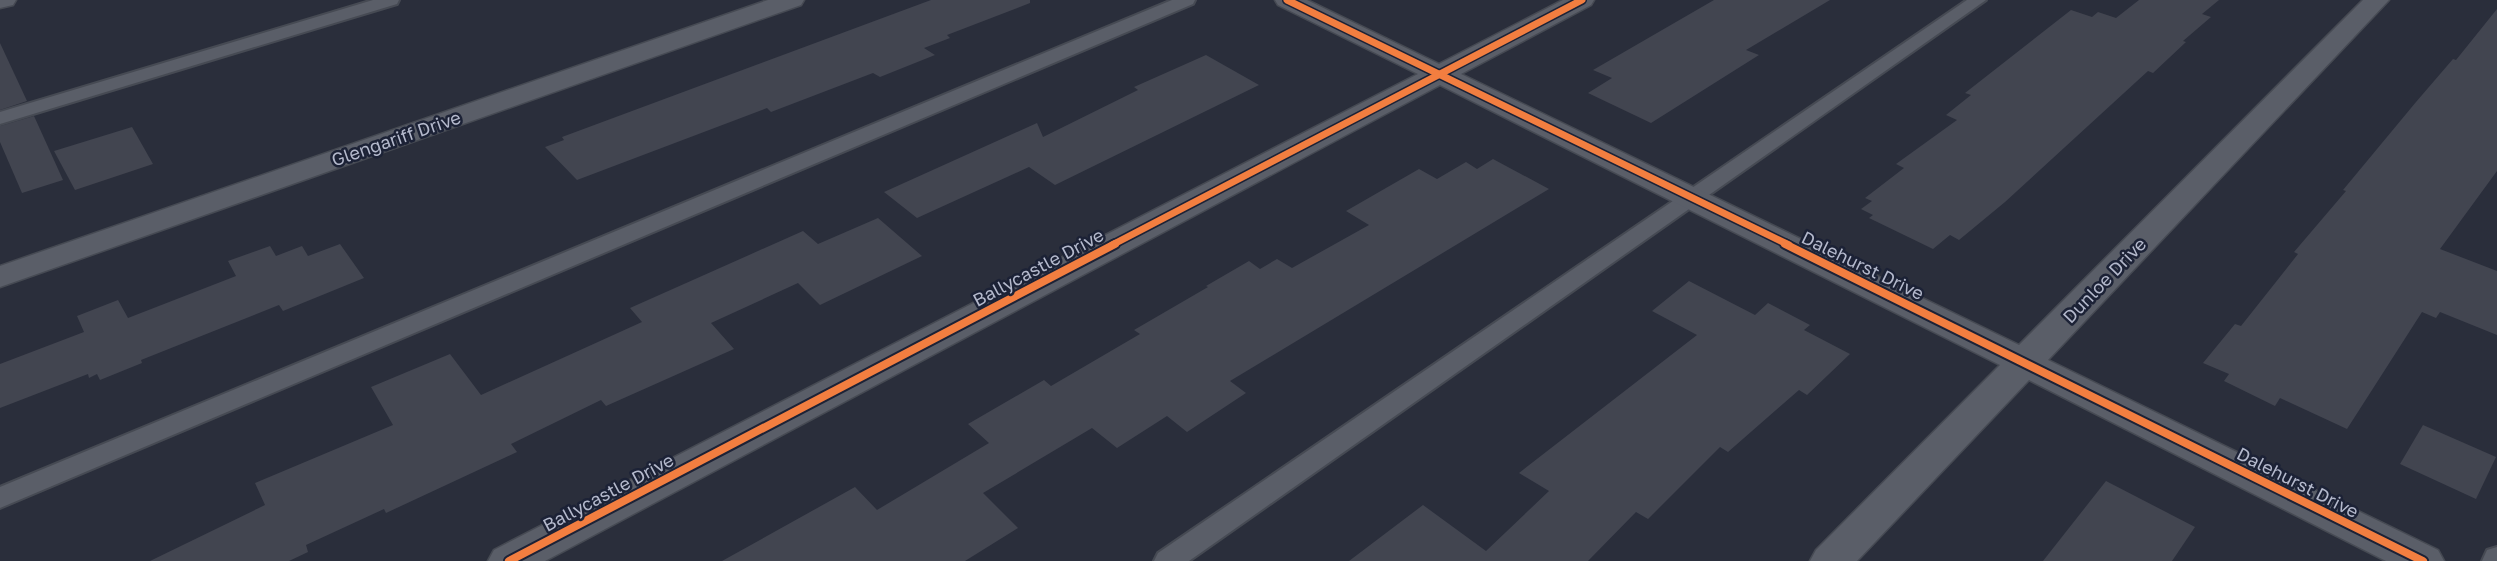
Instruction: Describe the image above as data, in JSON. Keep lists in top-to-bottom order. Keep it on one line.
{"streets":{"street":["Glengariff Drive","Dalehurst Drive","Ballycastle Drive","Dunloe Drive"]},"crossings":[["Dalehurst Drive","Ballycastle Drive"],["Dalehurst Drive","Dunloe Drive"]]}
